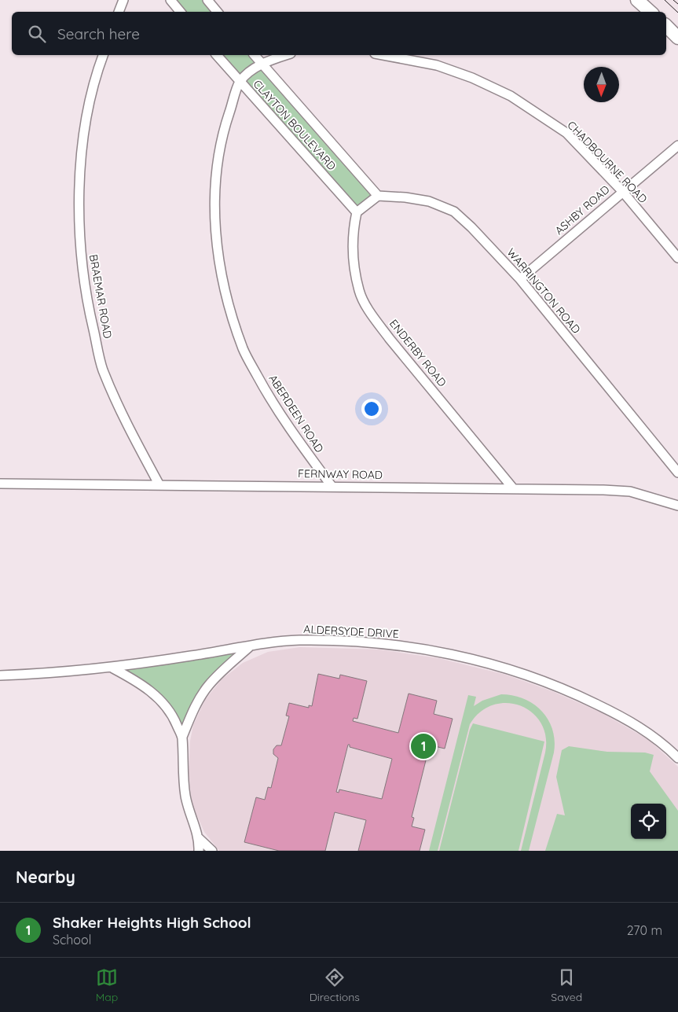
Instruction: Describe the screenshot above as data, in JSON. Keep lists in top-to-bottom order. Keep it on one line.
{"streets":{"street":["CLAYTON BOULEVARD","CHADBOURNE ROAD","ASHBY ROAD","WARRINGTON ROAD","BRAEMAR ROAD","ENDERBY ROAD","ABERDEEN ROAD","FERNWAY ROAD","ALDERSYDE DRIVE"]},"crossings":[["CLAYTON BOULEVARD","WARRINGTON ROAD"],["CLAYTON BOULEVARD","ENDERBY ROAD"],["CLAYTON BOULEVARD","ABERDEEN ROAD"],["CHADBOURNE ROAD","ASHBY ROAD"],["ASHBY ROAD","WARRINGTON ROAD"],["BRAEMAR ROAD","FERNWAY ROAD"],["ENDERBY ROAD","FERNWAY ROAD"],["ABERDEEN ROAD","FERNWAY ROAD"]],"north":"bottom","page":{"search":"Search here","pins":"1","heading":"Nearby","list":[{"mark":"1","name":"Shaker Heights High School","note":"School","value":"270 m"}],"nav":["Map","Directions","Saved"]}}
